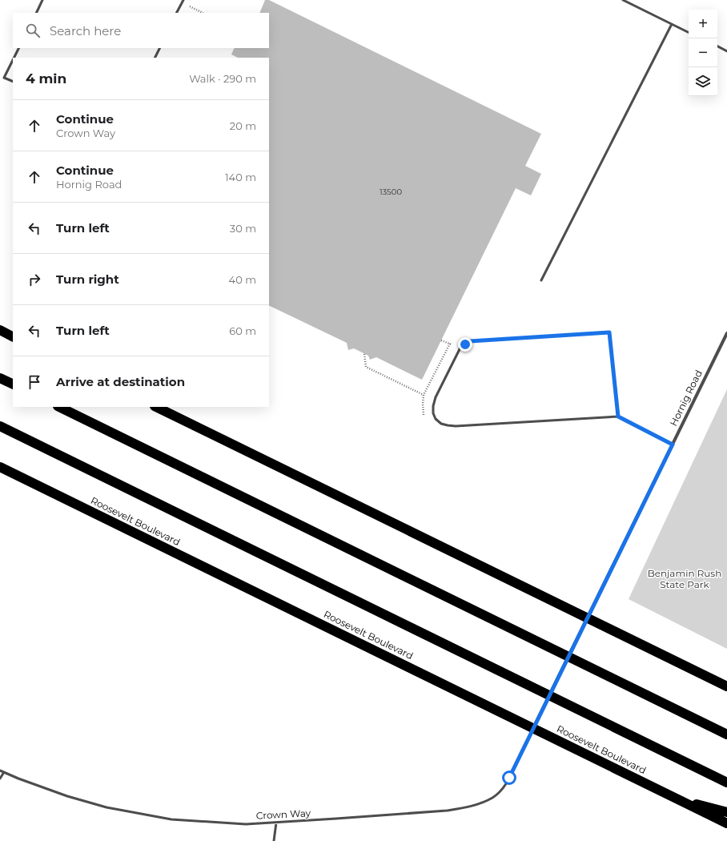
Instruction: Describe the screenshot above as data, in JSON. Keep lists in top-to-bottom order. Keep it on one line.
{"streets":{"highway":["Roosevelt Boulevard"],"street":["Hornig Road"],"lane":["Crown Way"]},"crossings":[["Hornig Road","Roosevelt Boulevard"],["Hornig Road","Crown Way"],["Roosevelt Boulevard","Crown Way"]],"parks":["Benjamin Rush State Park"],"house_numbers":["13500"],"page":{"map_buttons":["+","−"],"search":"Search here","heading":["4 min","Walk · 290 m"],"list":[["Continue","Crown Way","20 m"],["Continue","Hornig Road","140 m"],["Turn left","30 m"],["Turn right","40 m"],["Turn left","60 m"],"Arrive at destination"]}}
